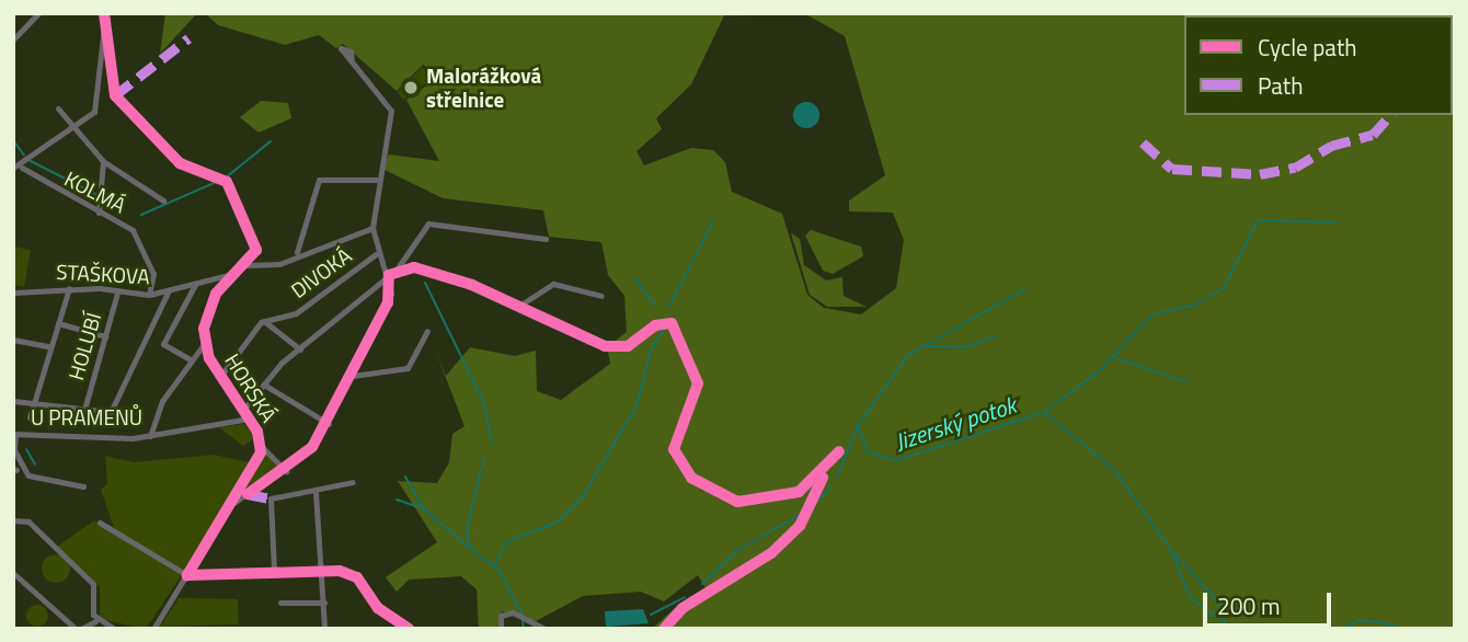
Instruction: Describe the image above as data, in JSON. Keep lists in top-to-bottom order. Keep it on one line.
{"streets":{"street":["KOLMÁ","DIVOKÁ","STAŠKOVA","HOLUBÍ","HORSKÁ","U PRAMENŮ"]},"crossings":[["KOLMÁ","STAŠKOVA"],["STAŠKOVA","HOLUBÍ"],["STAŠKOVA","HORSKÁ"],["HORSKÁ","U PRAMENŮ"]],"water":["Jizerský potok"],"places":["Malorážková střelnice"],"legend":["Cycle path","Path"],"scale_bar":"200 m"}
